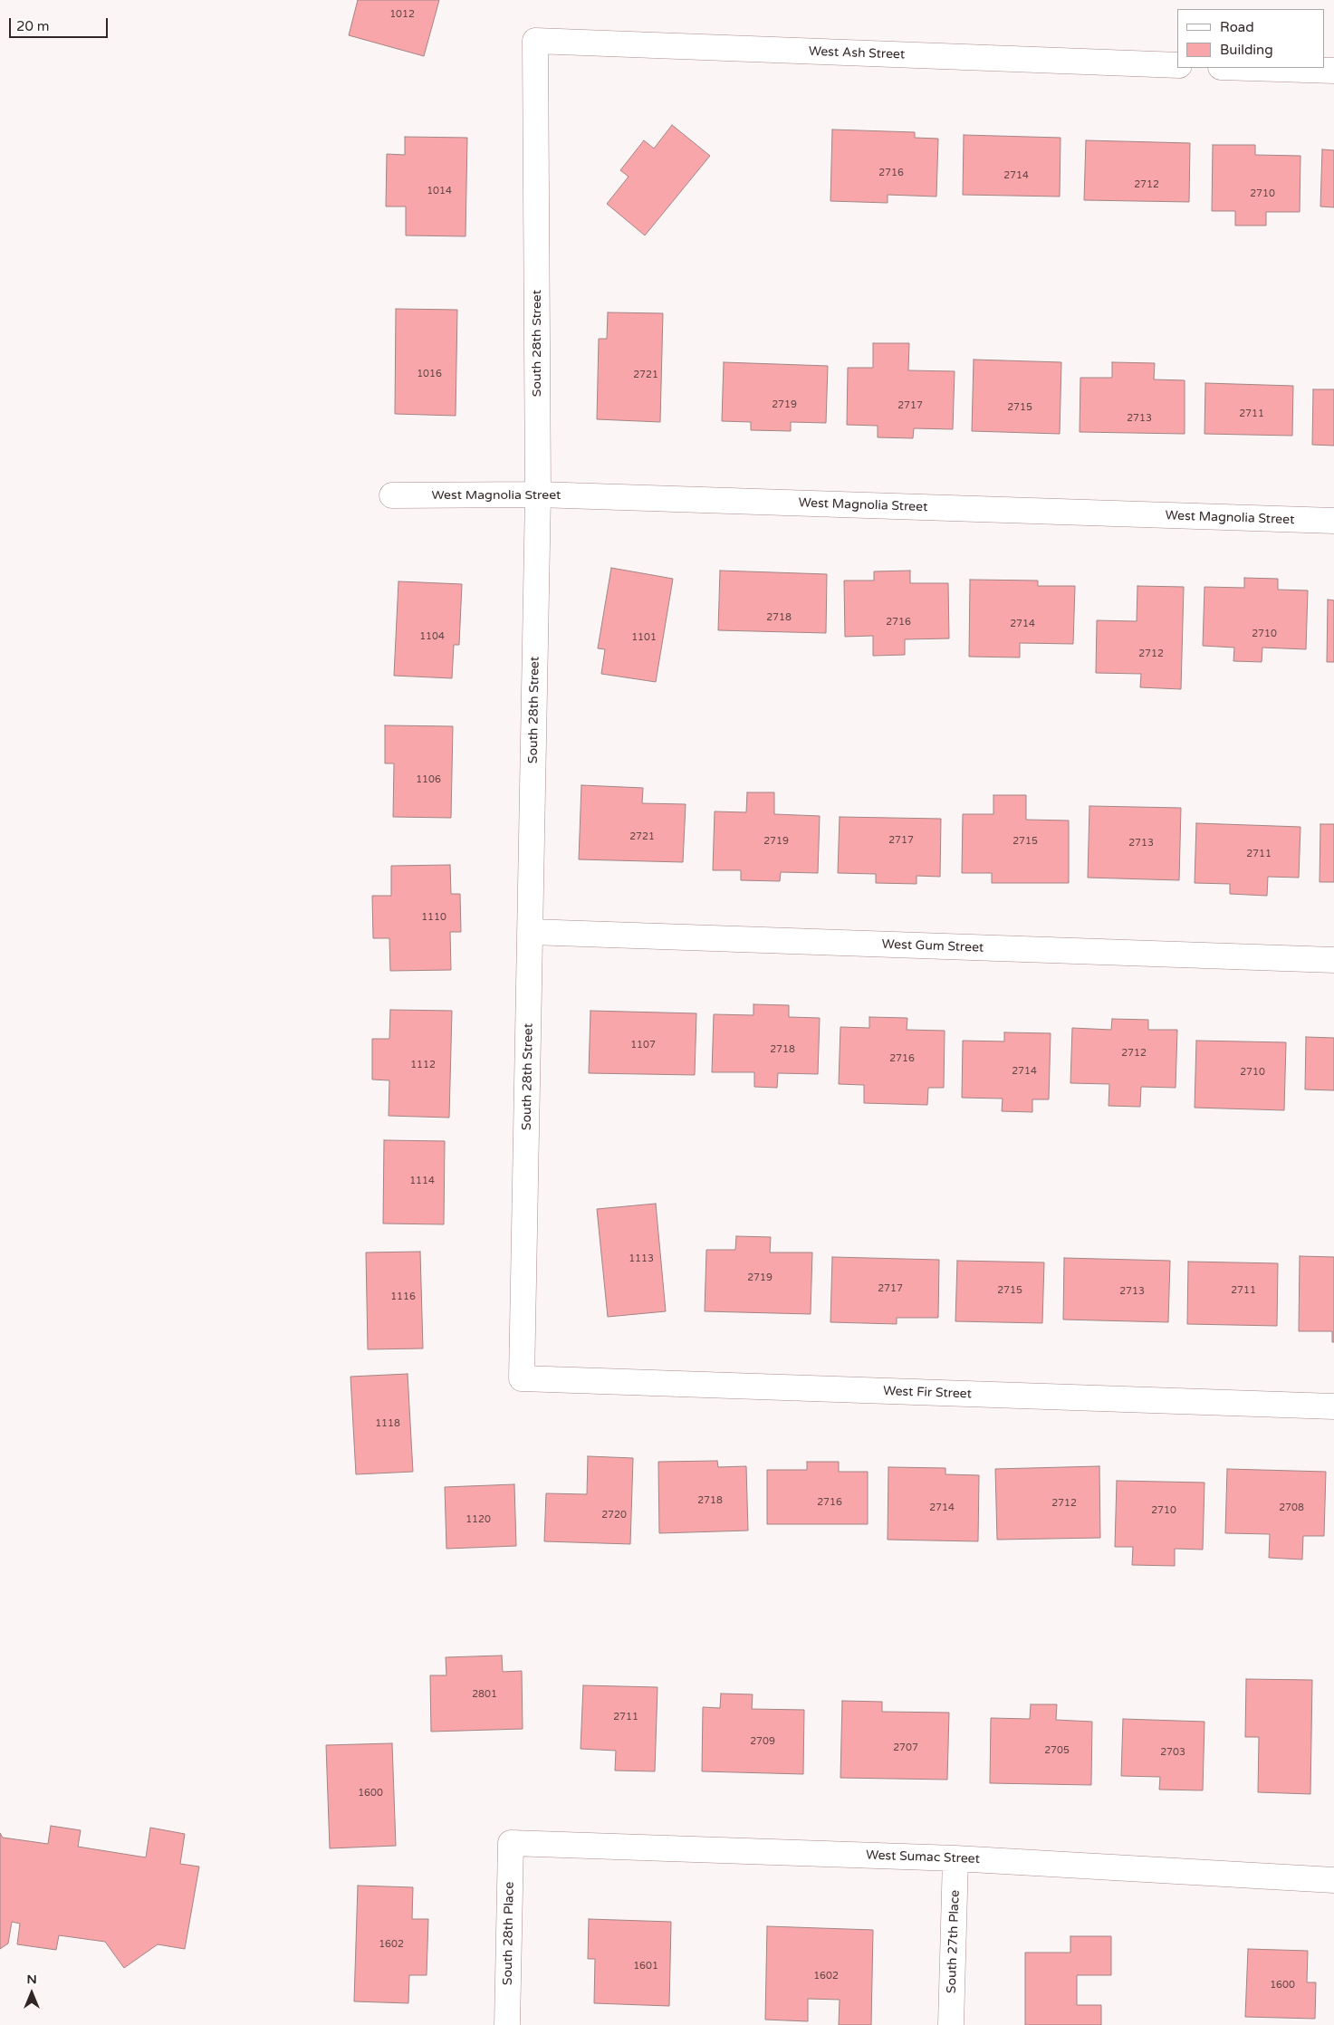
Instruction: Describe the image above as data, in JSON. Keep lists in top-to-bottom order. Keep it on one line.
{"streets":{"street":["West Ash Street","South 28th Street","West Magnolia Street","West Gum Street","West Fir Street","West Sumac Street","South 28th Place","South 27th Place"]},"crossings":[["West Ash Street","South 28th Street"],["South 28th Street","West Magnolia Street"],["South 28th Street","West Gum Street"],["South 28th Street","West Fir Street"],["West Sumac Street","South 28th Place"],["West Sumac Street","South 27th Place"]],"house_numbers":["1012","2716","2714","2712","1014","2710","1016","2721","2719","2717","2715","2711","2713","2718","2716","2714","2710","1104","1101","2712","1106","2721","2717","2719","2715","2713","2711","1110","1107","2718","2712","2716","1112","2714","2710","1114","1113","2719","2717","2715","2711","2713","1116","1118","2718","2716","2712","2714","2708","2710","2720","1120","2801","2711","2709","2707","2705","2703","1600","1602","1601","1602","1600"],"legend":["Road","Building"],"scale_bar":"20 m","north":"top"}
